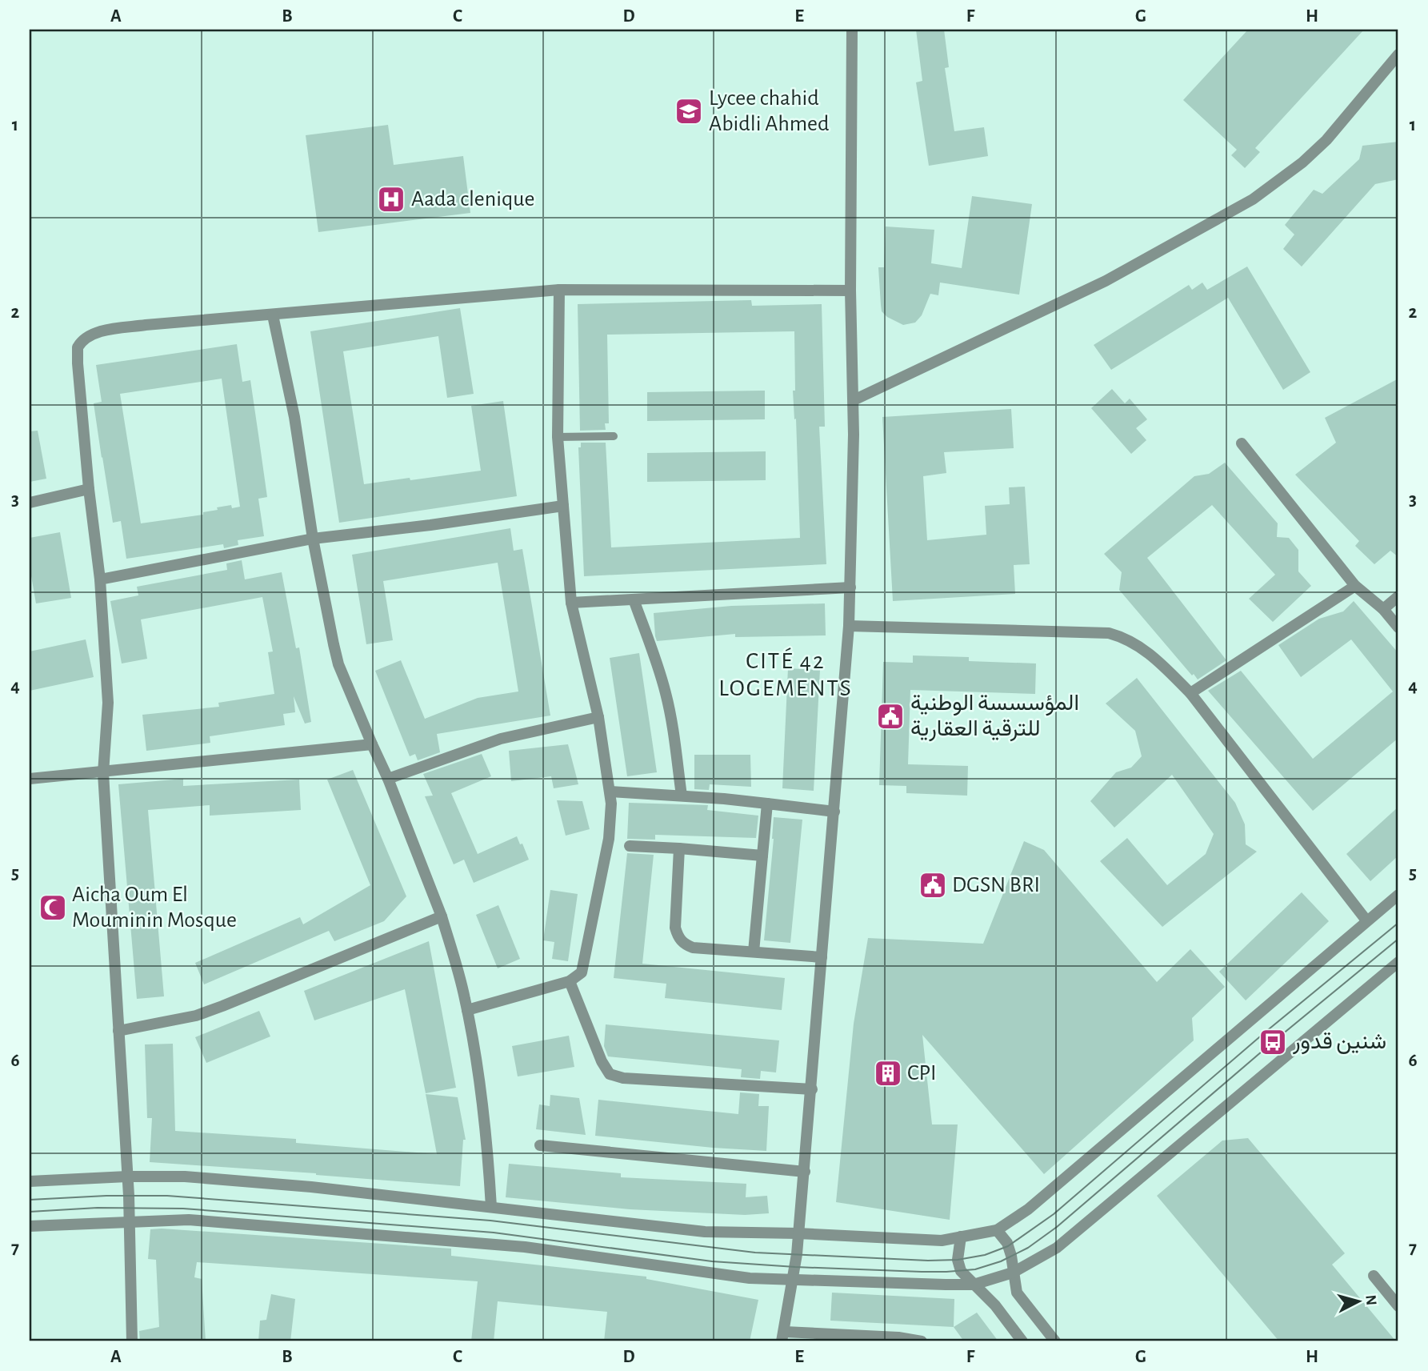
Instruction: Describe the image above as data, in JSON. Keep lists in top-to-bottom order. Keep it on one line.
{"districts":["CITÉ 42 LOGEMENTS"],"places":{"school or university":["Lycee chahid Abidli Ahmed"],"hospital":["Aada clenique"],"public building":["المؤسسسة الوطنية للترقية العقارية","DGSN BRI"],"mosque":["Aicha Oum El Mouminin Mosque"],"bus stop":["شنين قدور"],"building":["CPI"]},"north":"right","grid":{"columns":["A","B","C","D","E","F","G","H"],"rows":["1","2","3","4","5","6","7"]}}
